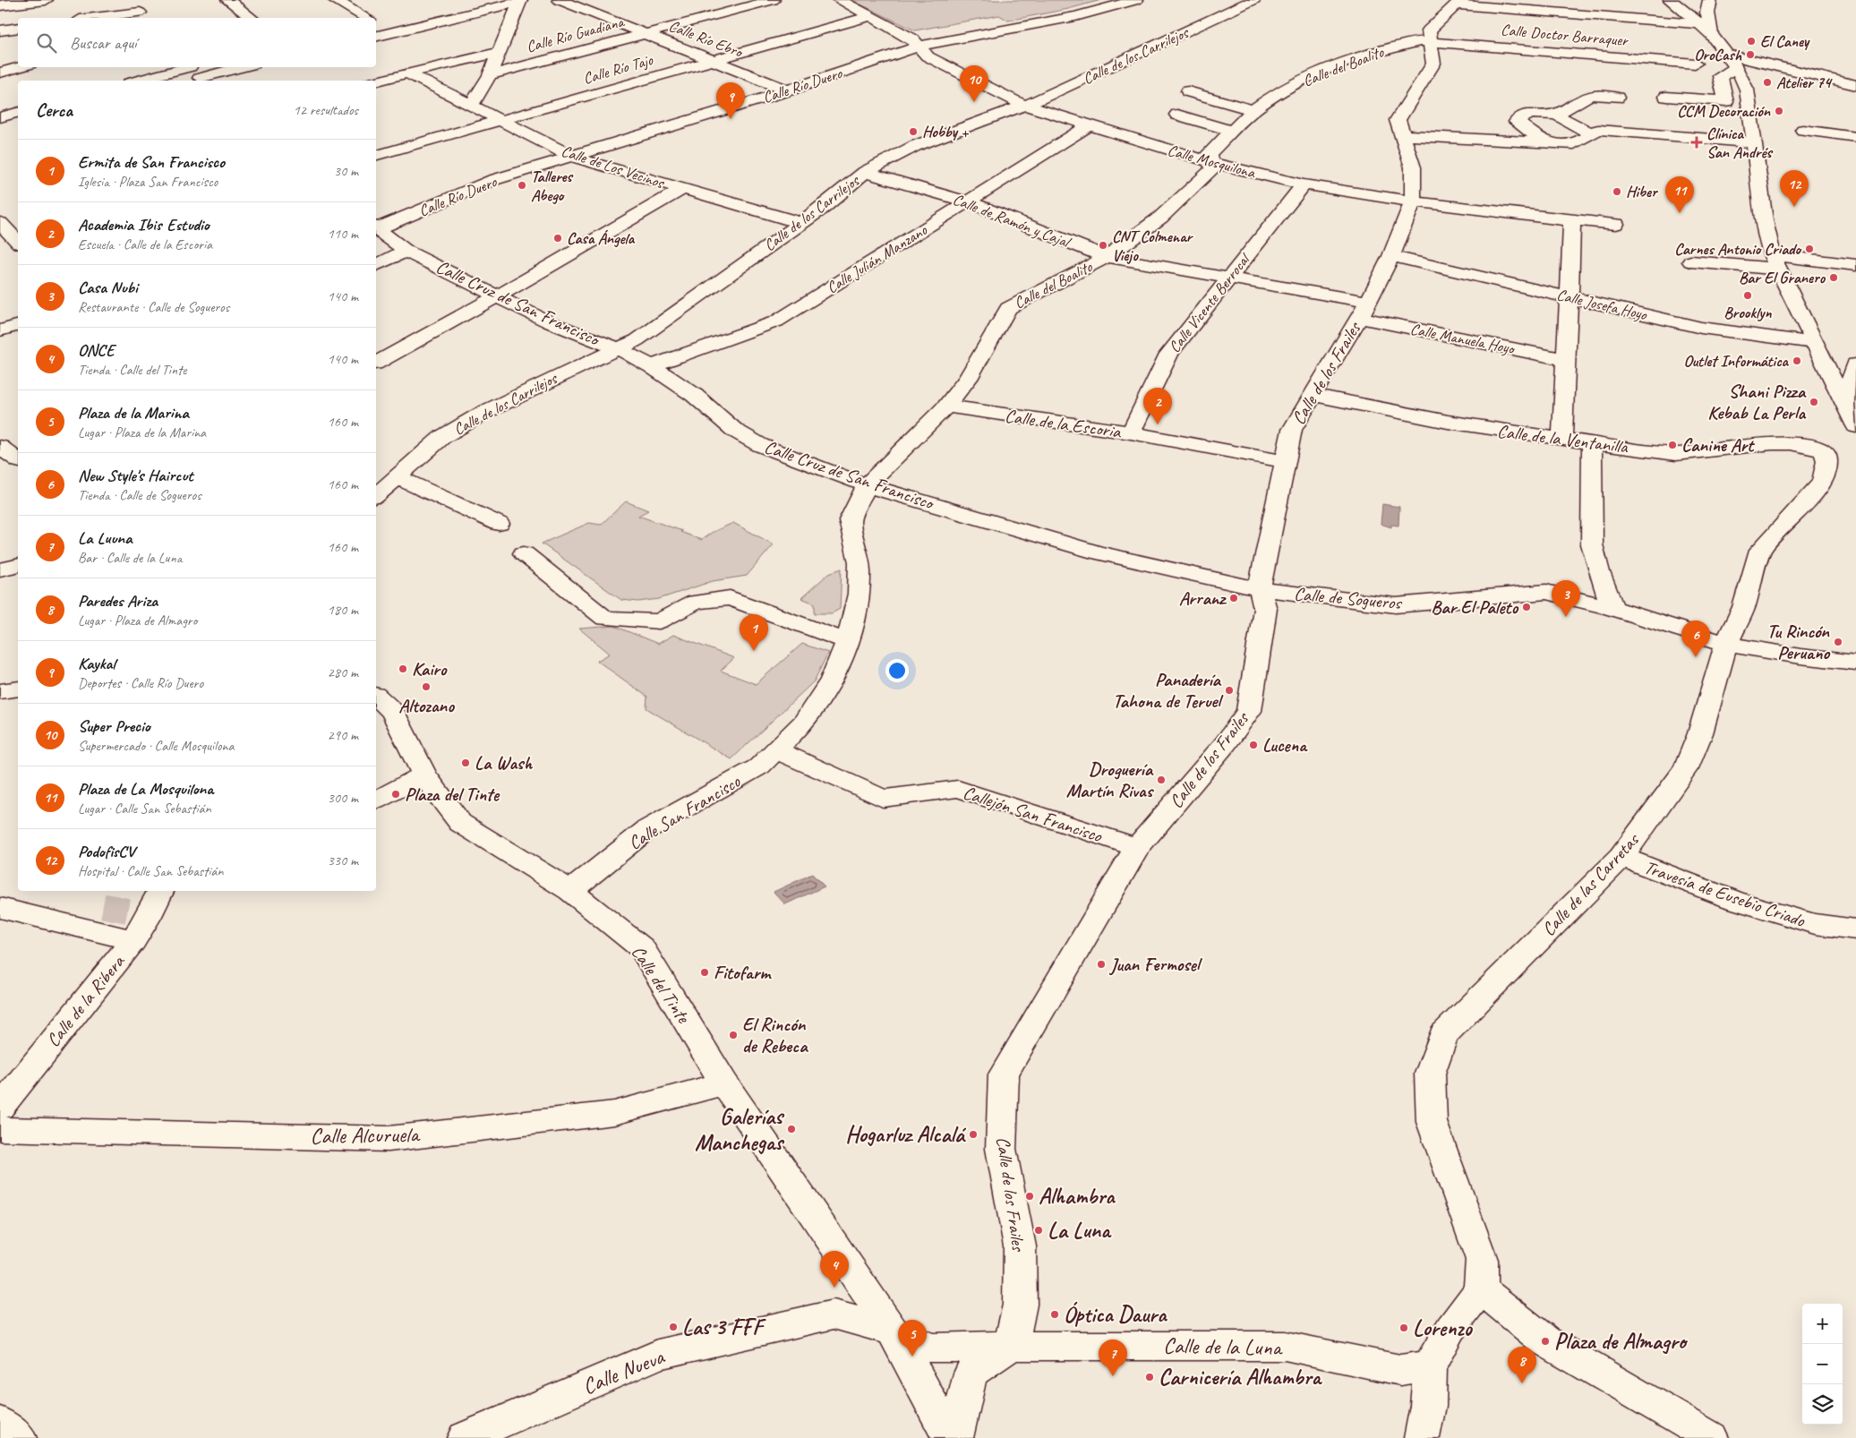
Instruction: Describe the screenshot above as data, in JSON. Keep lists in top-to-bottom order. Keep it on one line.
{"streets":{"street":["Calle Río Guadiana","Calle Doctor Barraquer","Calle Río Ebro","Calle de los Carrilejos","Calle del Boalito","Calle Río Tajo","Calle Río Duero","Calle Mosquilona","Calle de Los Vecinos","Calle de Ramón y Cajal","Calle Julián Manzano","Calle Cruz de San Francisco","Calle Vicente Berrocal","Calle Josefa Hoyo","Calle Manuela Hoyo","Calle de los Frailes","Calle de la Escoria","Calle de la Ventanilla","Calle de Sogueros","Calle San Francisco","Callejón San Francisco","Calle de las Carretas","Travesía de Eusebio Criado","Calle del Tinte","Calle de la Ribera","Calle Alcuruela","Calle de la Luna","Calle Nueva"]},"crossings":[["Calle Río Guadiana","Calle Río Ebro"],["Calle Doctor Barraquer","Calle del Boalito"],["Calle Doctor Barraquer","Calle de los Frailes"],["Calle Río Ebro","Calle Río Tajo"],["Calle Río Ebro","Calle Río Duero"],["Calle de los Carrilejos","Calle Mosquilona"],["Calle de los Carrilejos","Calle de Los Vecinos"],["Calle de los Carrilejos","Calle de Ramón y Cajal"],["Calle de los Carrilejos","Calle Cruz de San Francisco"],["Calle del Boalito","Calle Mosquilona"],["Calle del Boalito","Calle de Ramón y Cajal"],["Calle del Boalito","Calle Cruz de San Francisco"],["Calle del Boalito","Calle de los Frailes"],["Calle del Boalito","Calle de la Escoria"],["Calle del Boalito","Calle San Francisco"],["Calle Río Tajo","Calle Mosquilona"],["Calle Río Tajo","Calle de Los Vecinos"],["Calle Río Duero","Calle Mosquilona"],["Calle Río Duero","Calle de Los Vecinos"],["Calle Mosquilona","Calle Julián Manzano"],["Calle Mosquilona","Calle Vicente Berrocal"],["Calle Mosquilona","Calle de los Frailes"],["Calle de Ramón y Cajal","Calle Julián Manzano"],["Calle de Ramón y Cajal","Calle Vicente Berrocal"],["Calle de Ramón y Cajal","Calle Manuela Hoyo"],["Calle de Ramón y Cajal","Calle de los Frailes"],["Calle Julián Manzano","Calle Cruz de San Francisco"],["Calle Cruz de San Francisco","Calle de los Frailes"],["Calle Cruz de San Francisco","Calle de Sogueros"],["Calle Vicente Berrocal","Calle de la Escoria"],["Calle Josefa Hoyo","Calle de los Frailes"],["Calle Manuela Hoyo","Calle de los Frailes"],["Calle de los Frailes","Calle de la Escoria"],["Calle de los Frailes","Calle de la Ventanilla"],["Calle de los Frailes","Calle de Sogueros"],["Calle de los Frailes","Callejón San Francisco"],["Calle de los Frailes","Calle de la Luna"],["Calle de los Frailes","Calle Nueva"],["Calle de la Ventanilla","Calle de las Carretas"],["Calle de Sogueros","Calle de las Carretas"],["Calle San Francisco","Callejón San Francisco"],["Calle San Francisco","Calle del Tinte"],["Calle de las Carretas","Travesía de Eusebio Criado"],["Calle del Tinte","Calle Alcuruela"],["Calle del Tinte","Calle Nueva"],["Calle de la Luna","Calle Nueva"]],"places":{"other":["El Caney","OroCash","Atelier 74","CCM Decoración","Hobby +","Talleres Abego","Hiber","Casa Ángela","CNT Colmenar Viejo","Carnes Antonio Criado","Bar El Granero","Brooklyn","Outlet Informática","Shani Pizza Kebab La Perla","Canine Art","Arranz","Bar El Paleto","Tu Rincón Peruano","Kairo","Altozano","Panadería Tahona de Teruel","Lucena","La Wash","Droguería Martín Rivas","Plaza del Tinte","Juan Fermosel","Fitofarm","El Rincón de Rebeca","Galerías Manchegas","Hogarluz Alcalá","Alhambra","La Luna","Óptica Daura","Las 3 FFF","Lorenzo","Plaza de Almagro","Carnicería Alhambra"],"health":["Clínica San Andrés"]},"page":{"search":"Buscar aquí","pins":["10","9","12","11","2","3","1","6","4","5","7","8"],"heading":["Cerca","12 resultados"],"list":[{"mark":"1","name":"Ermita de San Francisco","note":"Iglesia · Plaza San Francisco","value":"30 m"},{"mark":"2","name":"Academia Ibis Estudio","note":"Escuela · Calle de la Escoria","value":"110 m"},{"mark":"3","name":"Casa Nubi","note":"Restaurante · Calle de Sogueros","value":"140 m"},{"mark":"4","name":"ONCE","note":"Tienda · Calle del Tinte","value":"140 m"},{"mark":"5","name":"Plaza de la Marina","note":"Lugar · Plaza de la Marina","value":"160 m"},{"mark":"6","name":"New Style's Haircut","note":"Tienda · Calle de Sogueros","value":"160 m"},{"mark":"7","name":"La Luuna","note":"Bar · Calle de la Luna","value":"160 m"},{"mark":"8","name":"Paredes Ariza","note":"Lugar · Plaza de Almagro","value":"180 m"},{"mark":"9","name":"Kaykal","note":"Deportes · Calle Río Duero","value":"280 m"},{"mark":"10","name":"Super Precio","note":"Supermercado · Calle Mosquilona","value":"290 m"},{"mark":"11","name":"Plaza de La Mosquilona","note":"Lugar · Calle San Sebastián","value":"300 m"},{"mark":"12","name":"PodofisCV","note":"Hospital · Calle San Sebastián","value":"330 m"}],"map_buttons":["+","−"]}}
